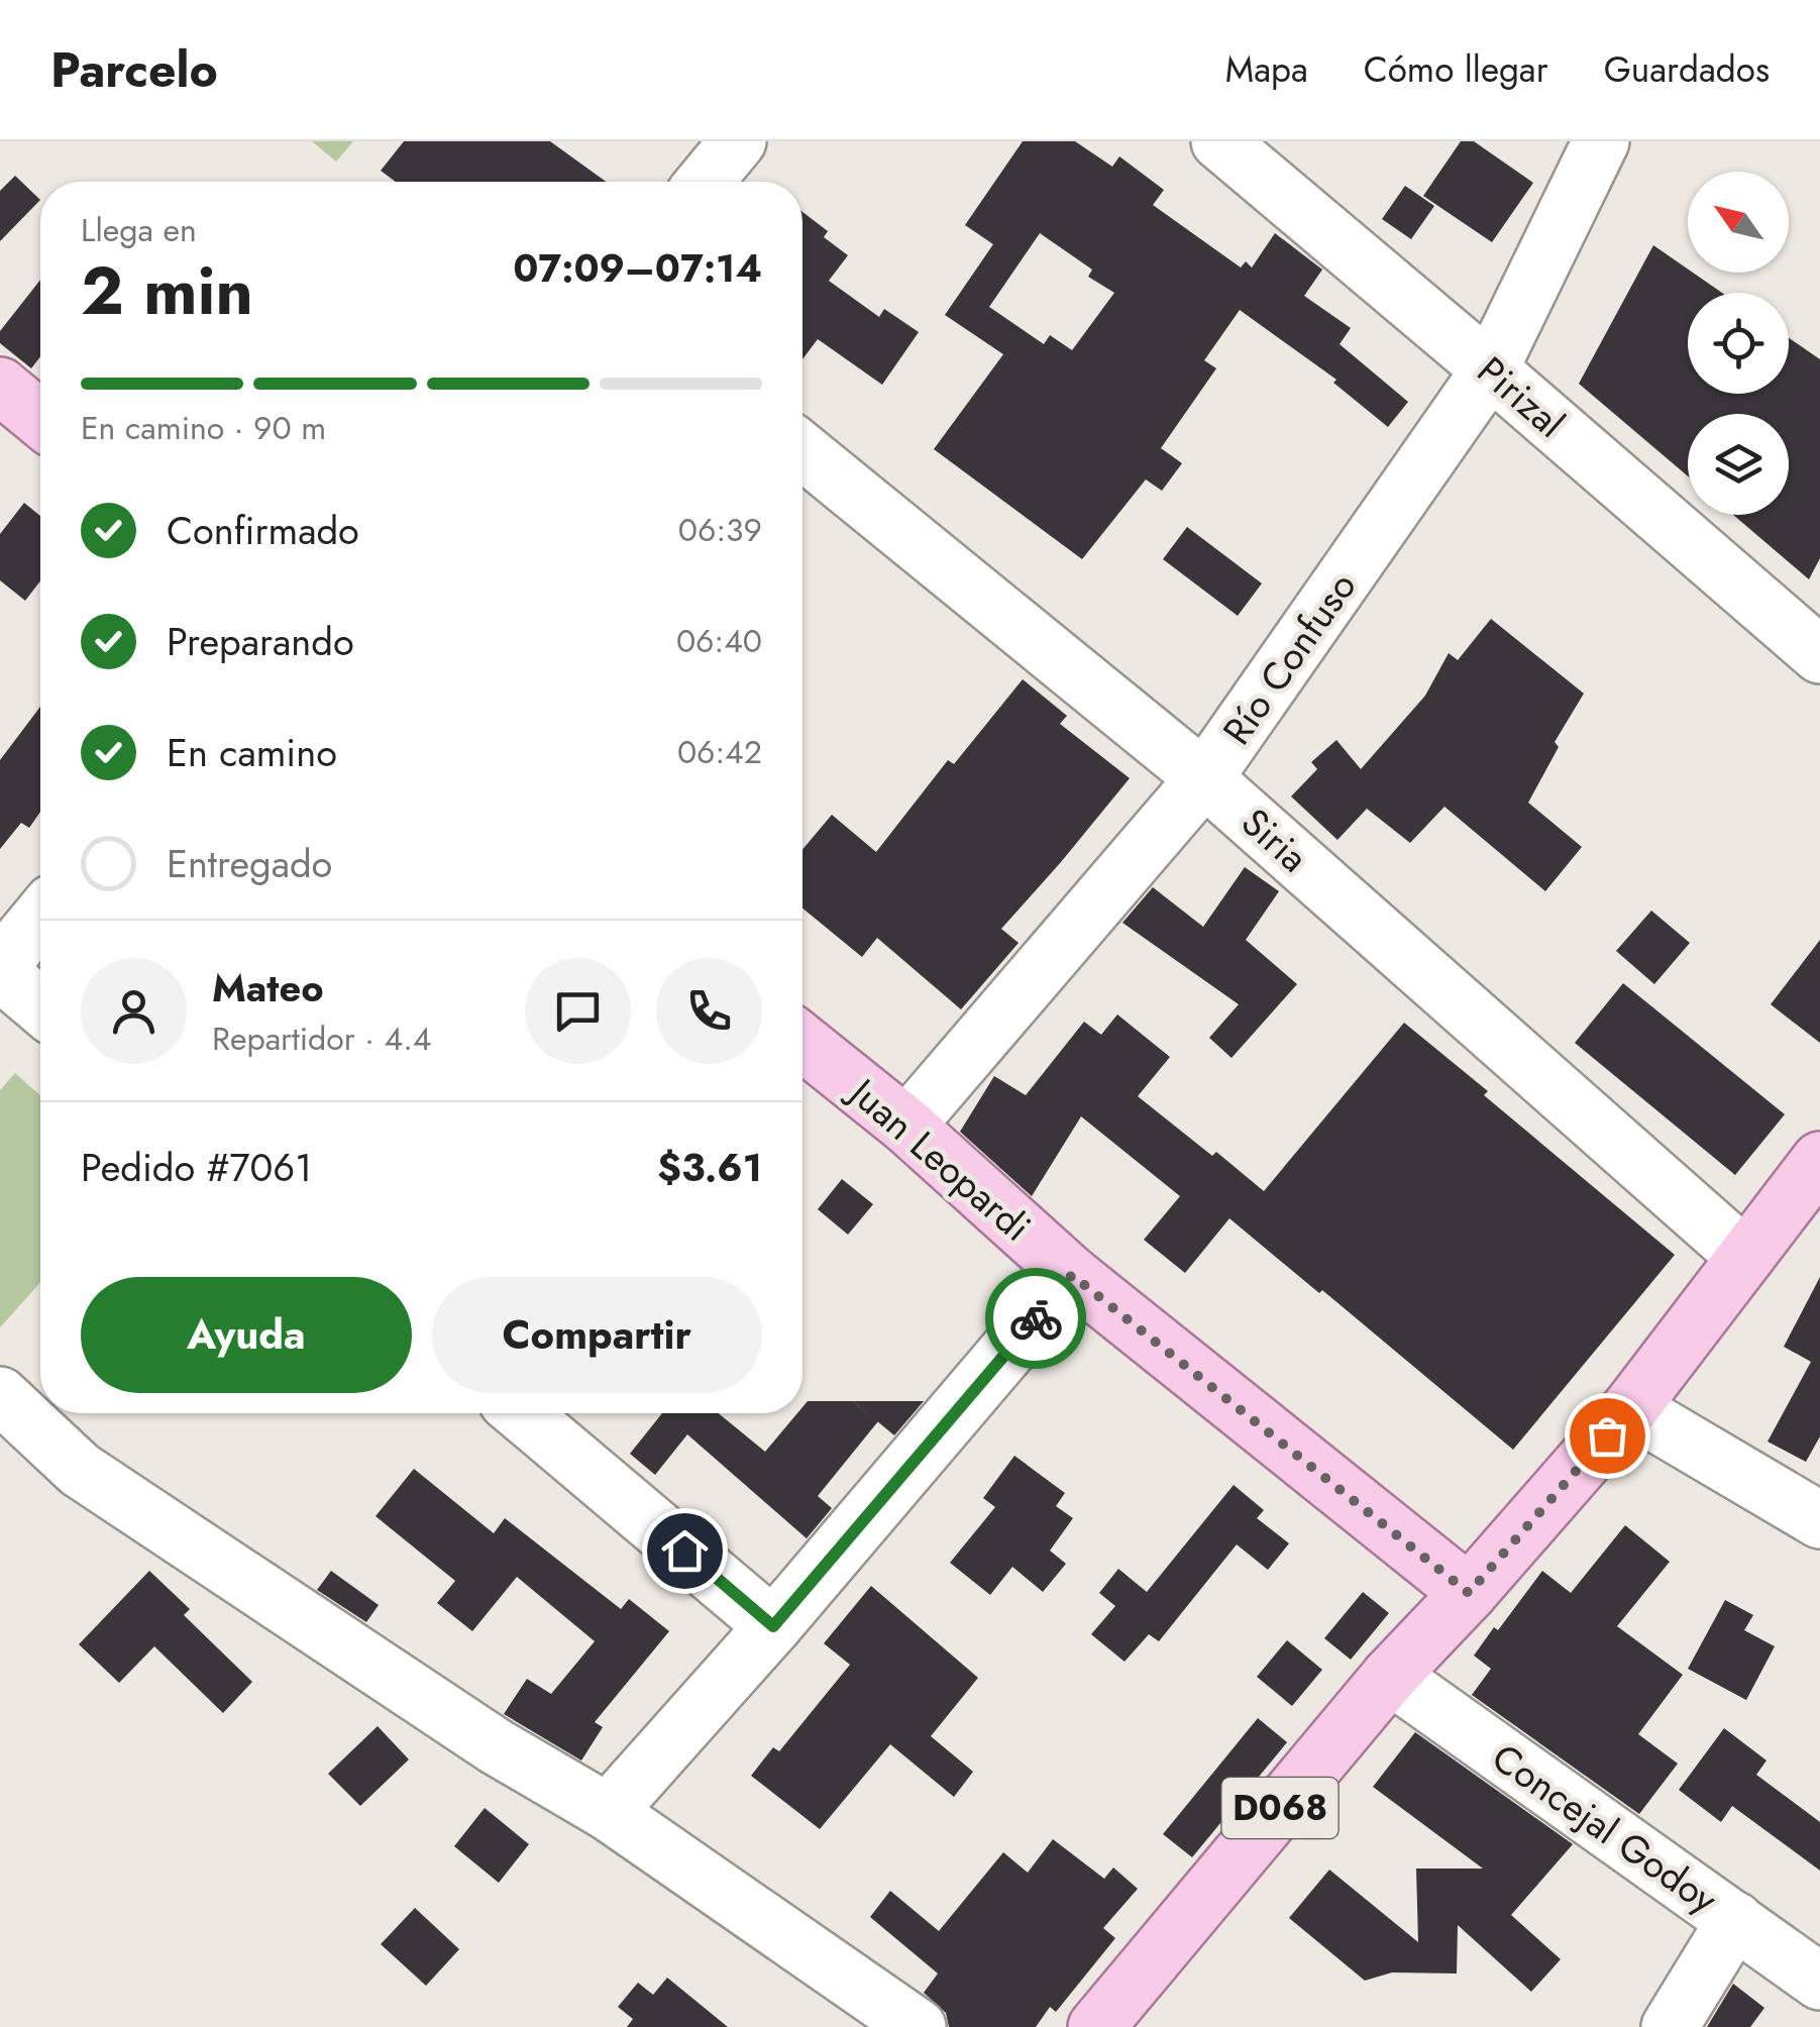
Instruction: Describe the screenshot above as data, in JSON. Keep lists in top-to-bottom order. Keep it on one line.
{"streets":{"main road":["Juan Leopardi","D068"],"street":["Pirizal","Río Confuso","Siria","Concejal Godoy"]},"crossings":[["Pirizal","Río Confuso"],["Río Confuso","Siria"],["Río Confuso","Juan Leopardi"],["Siria","D068"],["Juan Leopardi","D068"],["D068","Concejal Godoy"]],"north":"top left","page":{"header":"Parcelo","nav":["Mapa","Cómo llegar","Guardados"],"heading":["2 min","Llega en","07:09–07:14"],"panel":["Mateo","Repartidor · 4.4","Pedido #7061","$3.61"],"bar":"En camino · 90 m","list":[["Confirmado","06:39"],["Preparando","06:40"],["En camino","06:42"],"Entregado"],"buttons":["Ayuda","Compartir"]}}
